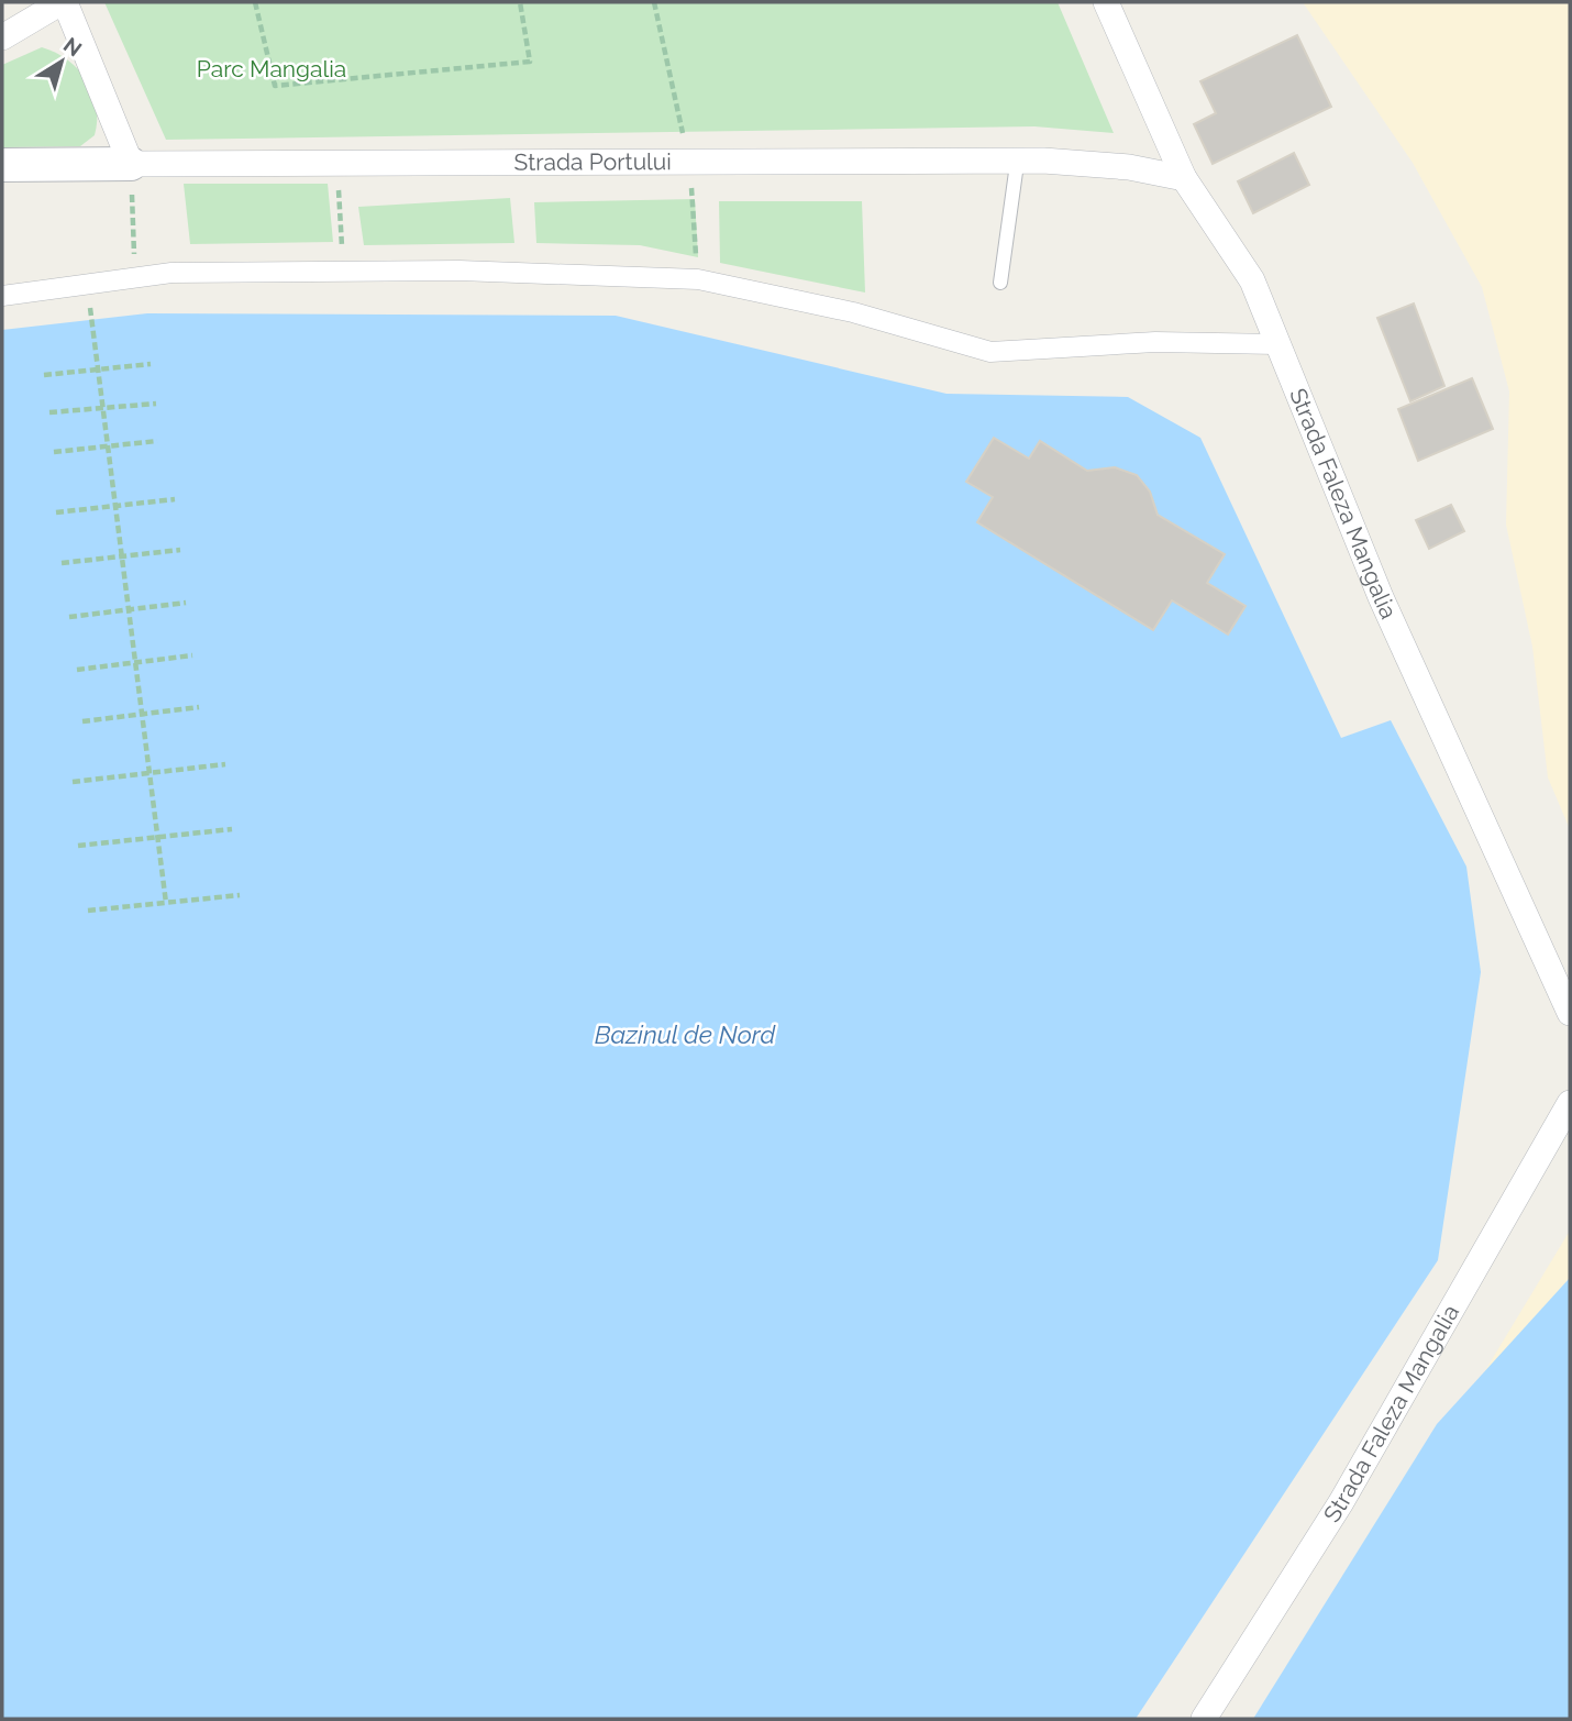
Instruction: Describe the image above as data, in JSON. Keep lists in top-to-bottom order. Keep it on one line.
{"streets":{"street":["Strada Portului","Strada Faleza Mangalia"]},"crossings":[["Strada Portului","Strada Faleza Mangalia"]],"water":["Bazinul de Nord"],"parks":["Parc Mangalia"],"north":"top right"}
